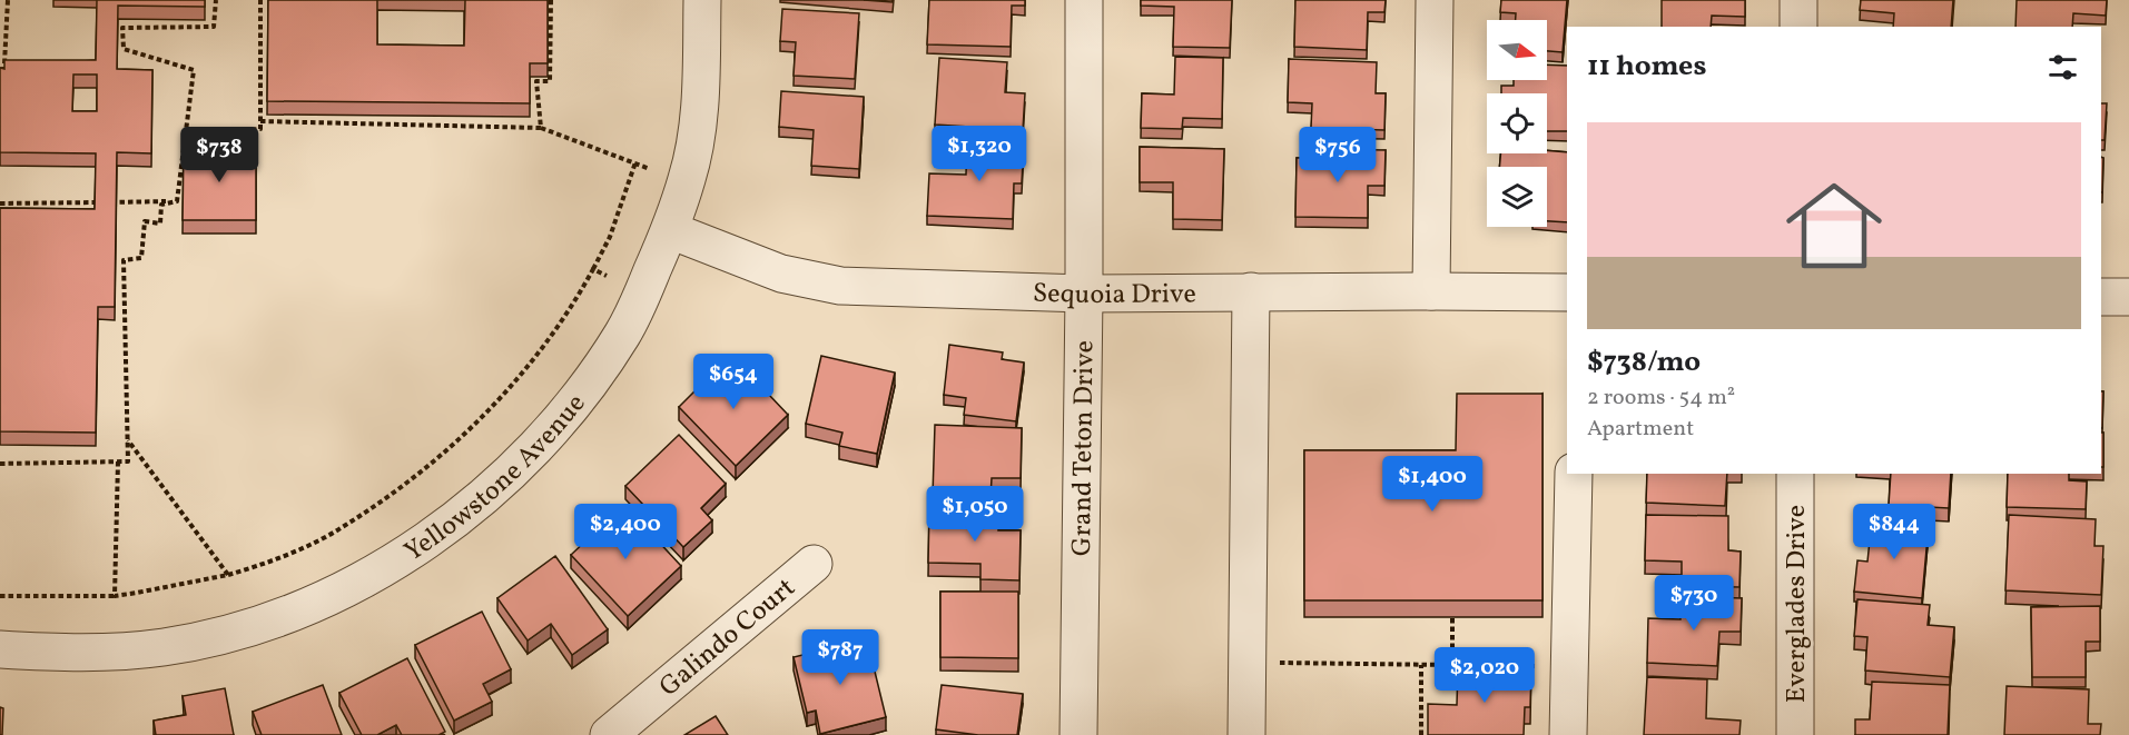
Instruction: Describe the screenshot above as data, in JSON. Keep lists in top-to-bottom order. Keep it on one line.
{"streets":{"street":["Sequoia Drive","Grand Teton Drive","Yellowstone Avenue","Everglades Drive","Galindo Court"]},"crossings":[["Sequoia Drive","Grand Teton Drive"],["Sequoia Drive","Yellowstone Avenue"]],"north":"right","page":{"heading":"11 homes","list":[{"name":"$738/mo","note":"2 rooms · 54 m² · Apartment"}],"price":["$1,320","$738","$756","$654","$1,400","$1,050","$2,400","$844","$730","$787","$2,020"]}}
